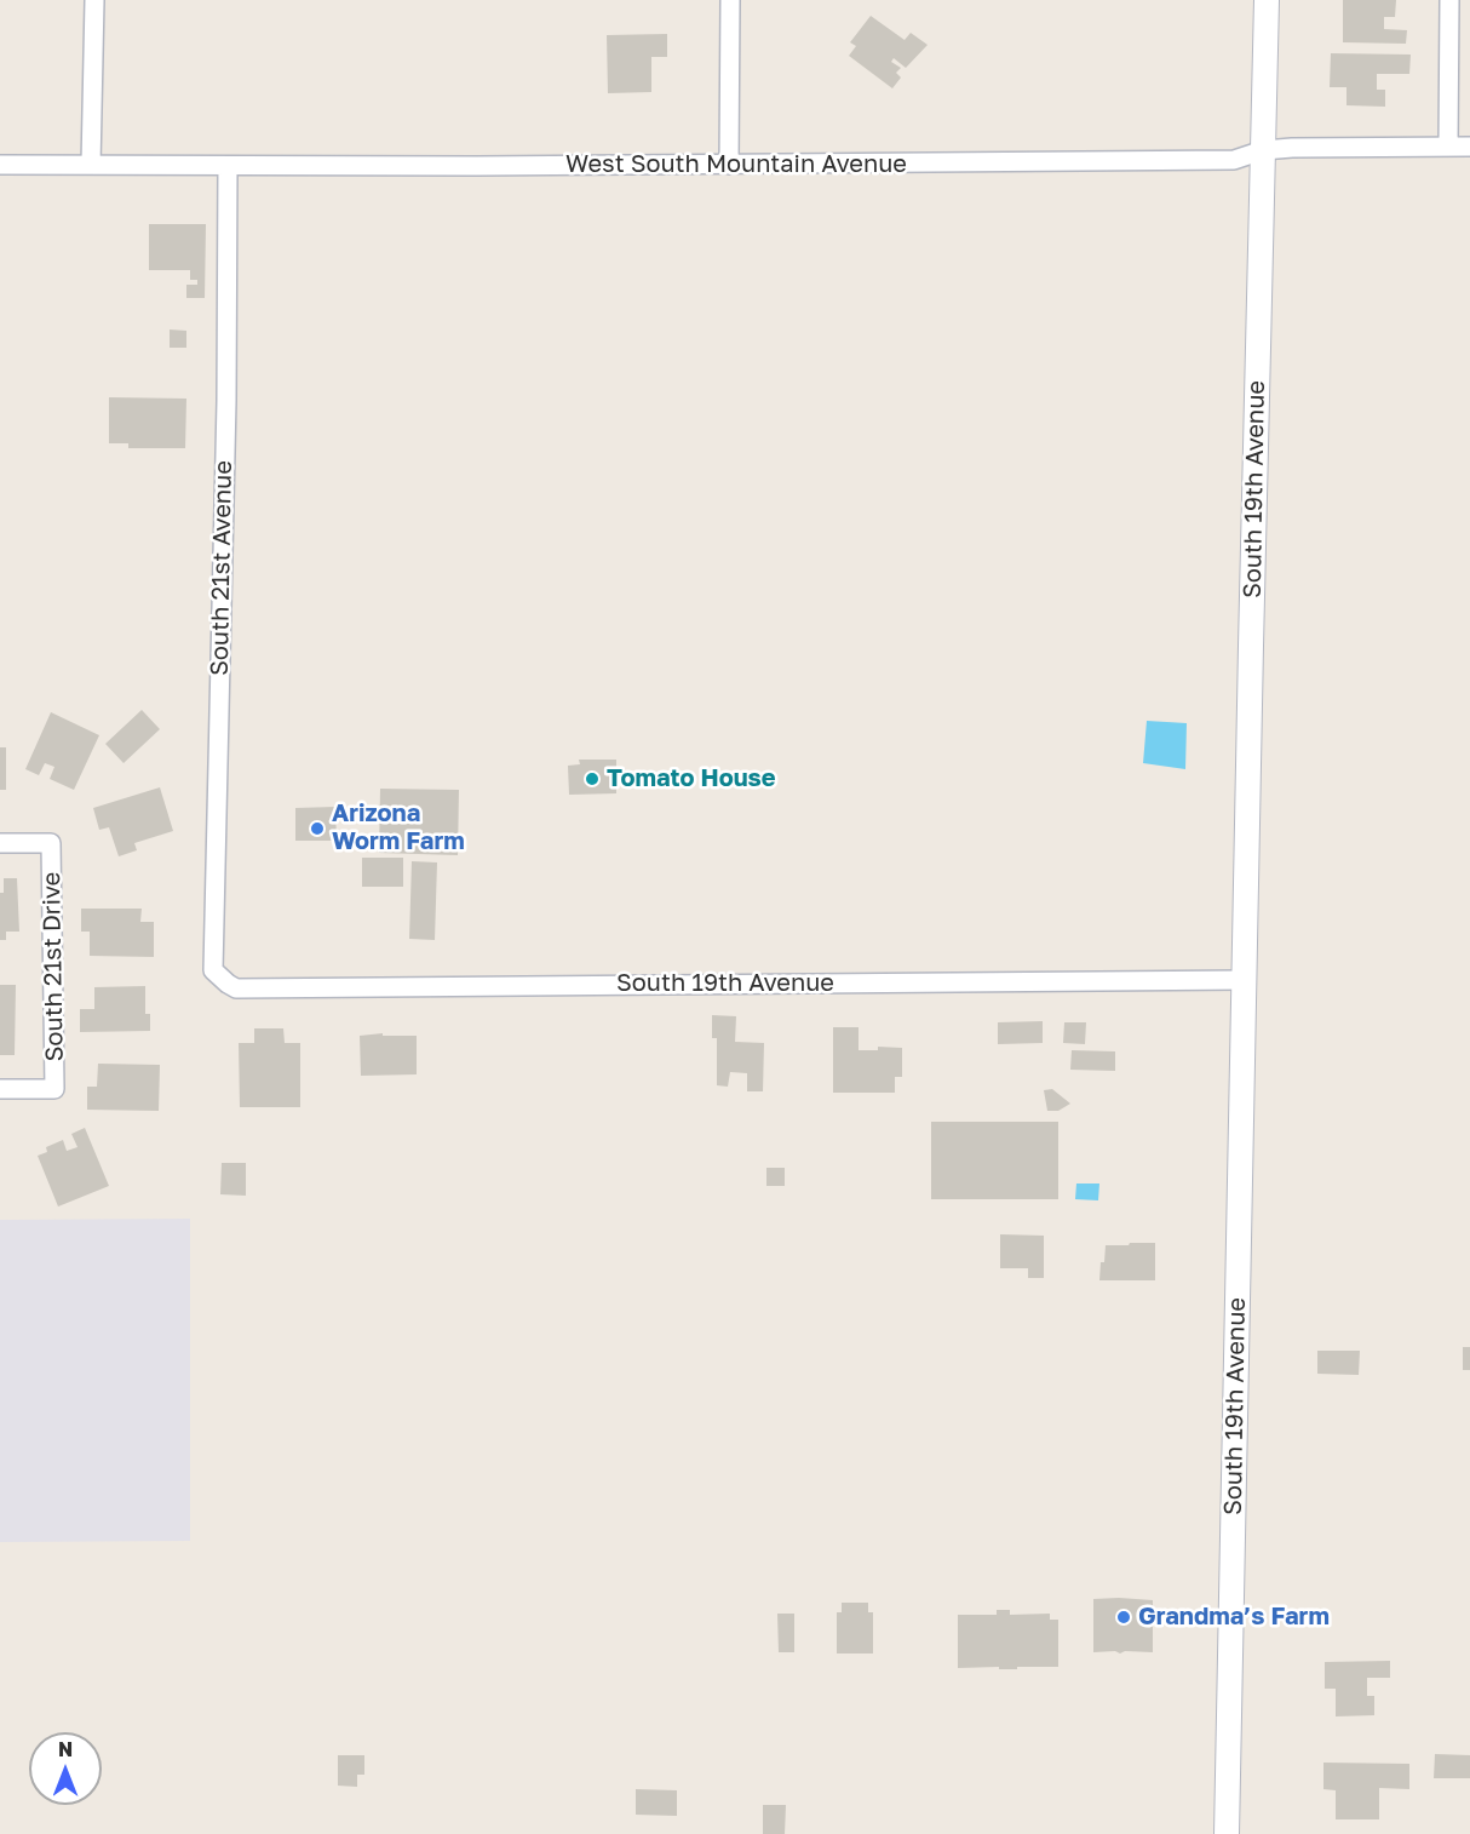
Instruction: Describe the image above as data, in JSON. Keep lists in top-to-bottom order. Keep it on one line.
{"streets":{"main road":["South 19th Avenue"],"street":["West South Mountain Avenue","South 21st Avenue","South 21st Drive"]},"crossings":[["West South Mountain Avenue","South 19th Avenue"],["West South Mountain Avenue","South 21st Avenue"],["South 19th Avenue","South 21st Avenue"]],"places":["Tomato House","Arizona Worm Farm","Grandma’s Farm"],"north":"top"}
